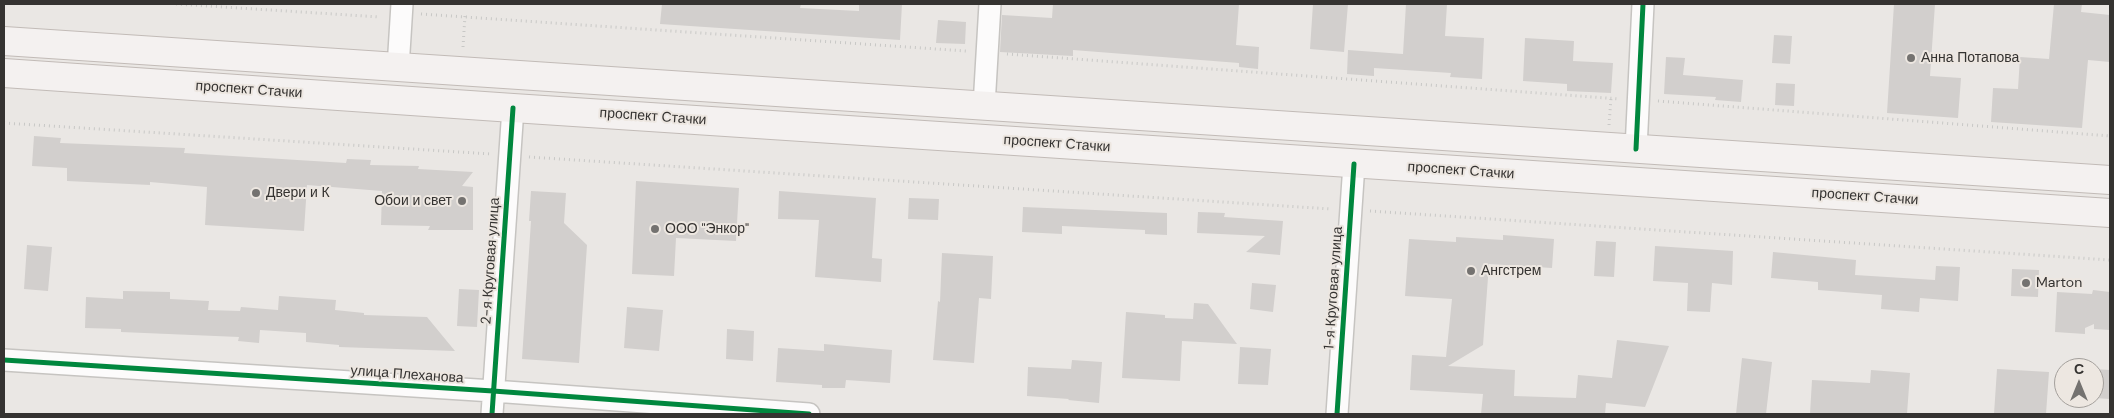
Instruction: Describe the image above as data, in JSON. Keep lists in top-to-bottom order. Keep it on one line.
{"streets":{"main road":["проспект Стачки"],"street":["2-я Круговая улица","1-я Круговая улица","улица Плеханова"]},"crossings":[["проспект Стачки","2-я Круговая улица"],["проспект Стачки","1-я Круговая улица"],["2-я Круговая улица","улица Плеханова"]],"places":["Анна Потапова","Двери и К","Обои и свет","ООО \"Энкор\"","Ангстрем","Marton"],"north":"top"}
